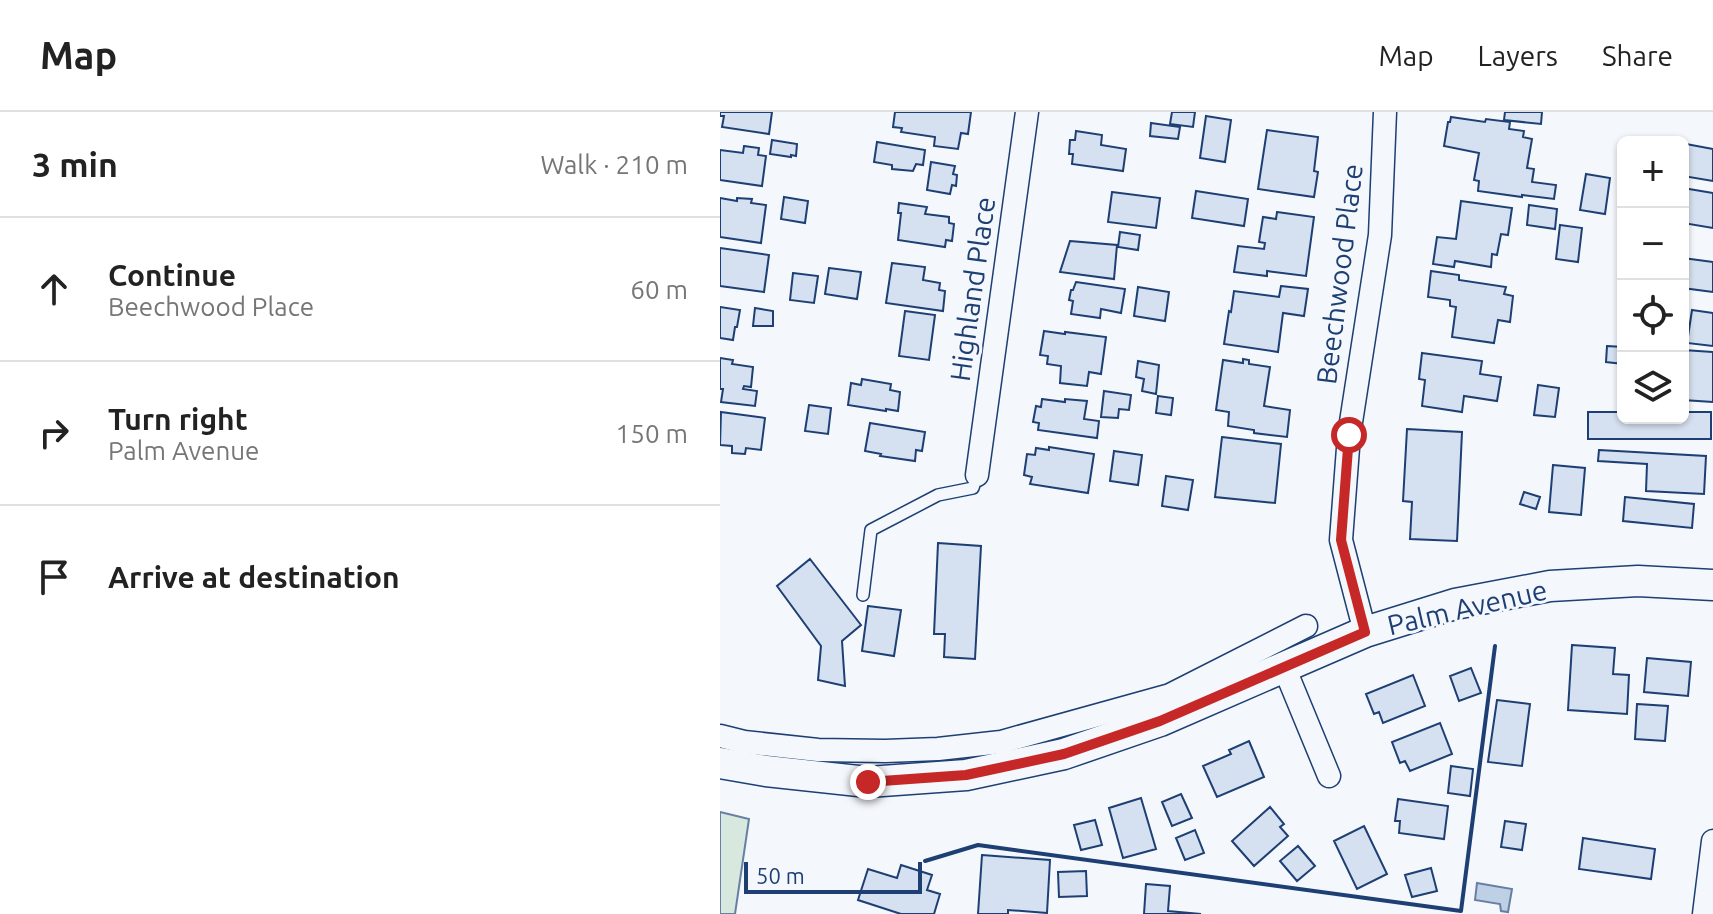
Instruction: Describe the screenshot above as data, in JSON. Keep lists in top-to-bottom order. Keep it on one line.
{"streets":{"street":["Beechwood Place","Highland Place","Palm Avenue"]},"crossings":[["Beechwood Place","Palm Avenue"]],"scale_bar":"50 m","page":{"header":"Map","nav":["Map","Layers","Share"],"heading":["3 min","Walk · 210 m"],"map_buttons":["+","−"],"list":[["Continue","Beechwood Place","60 m"],["Turn right","Palm Avenue","150 m"],"Arrive at destination"],"scale":"50 m"}}
